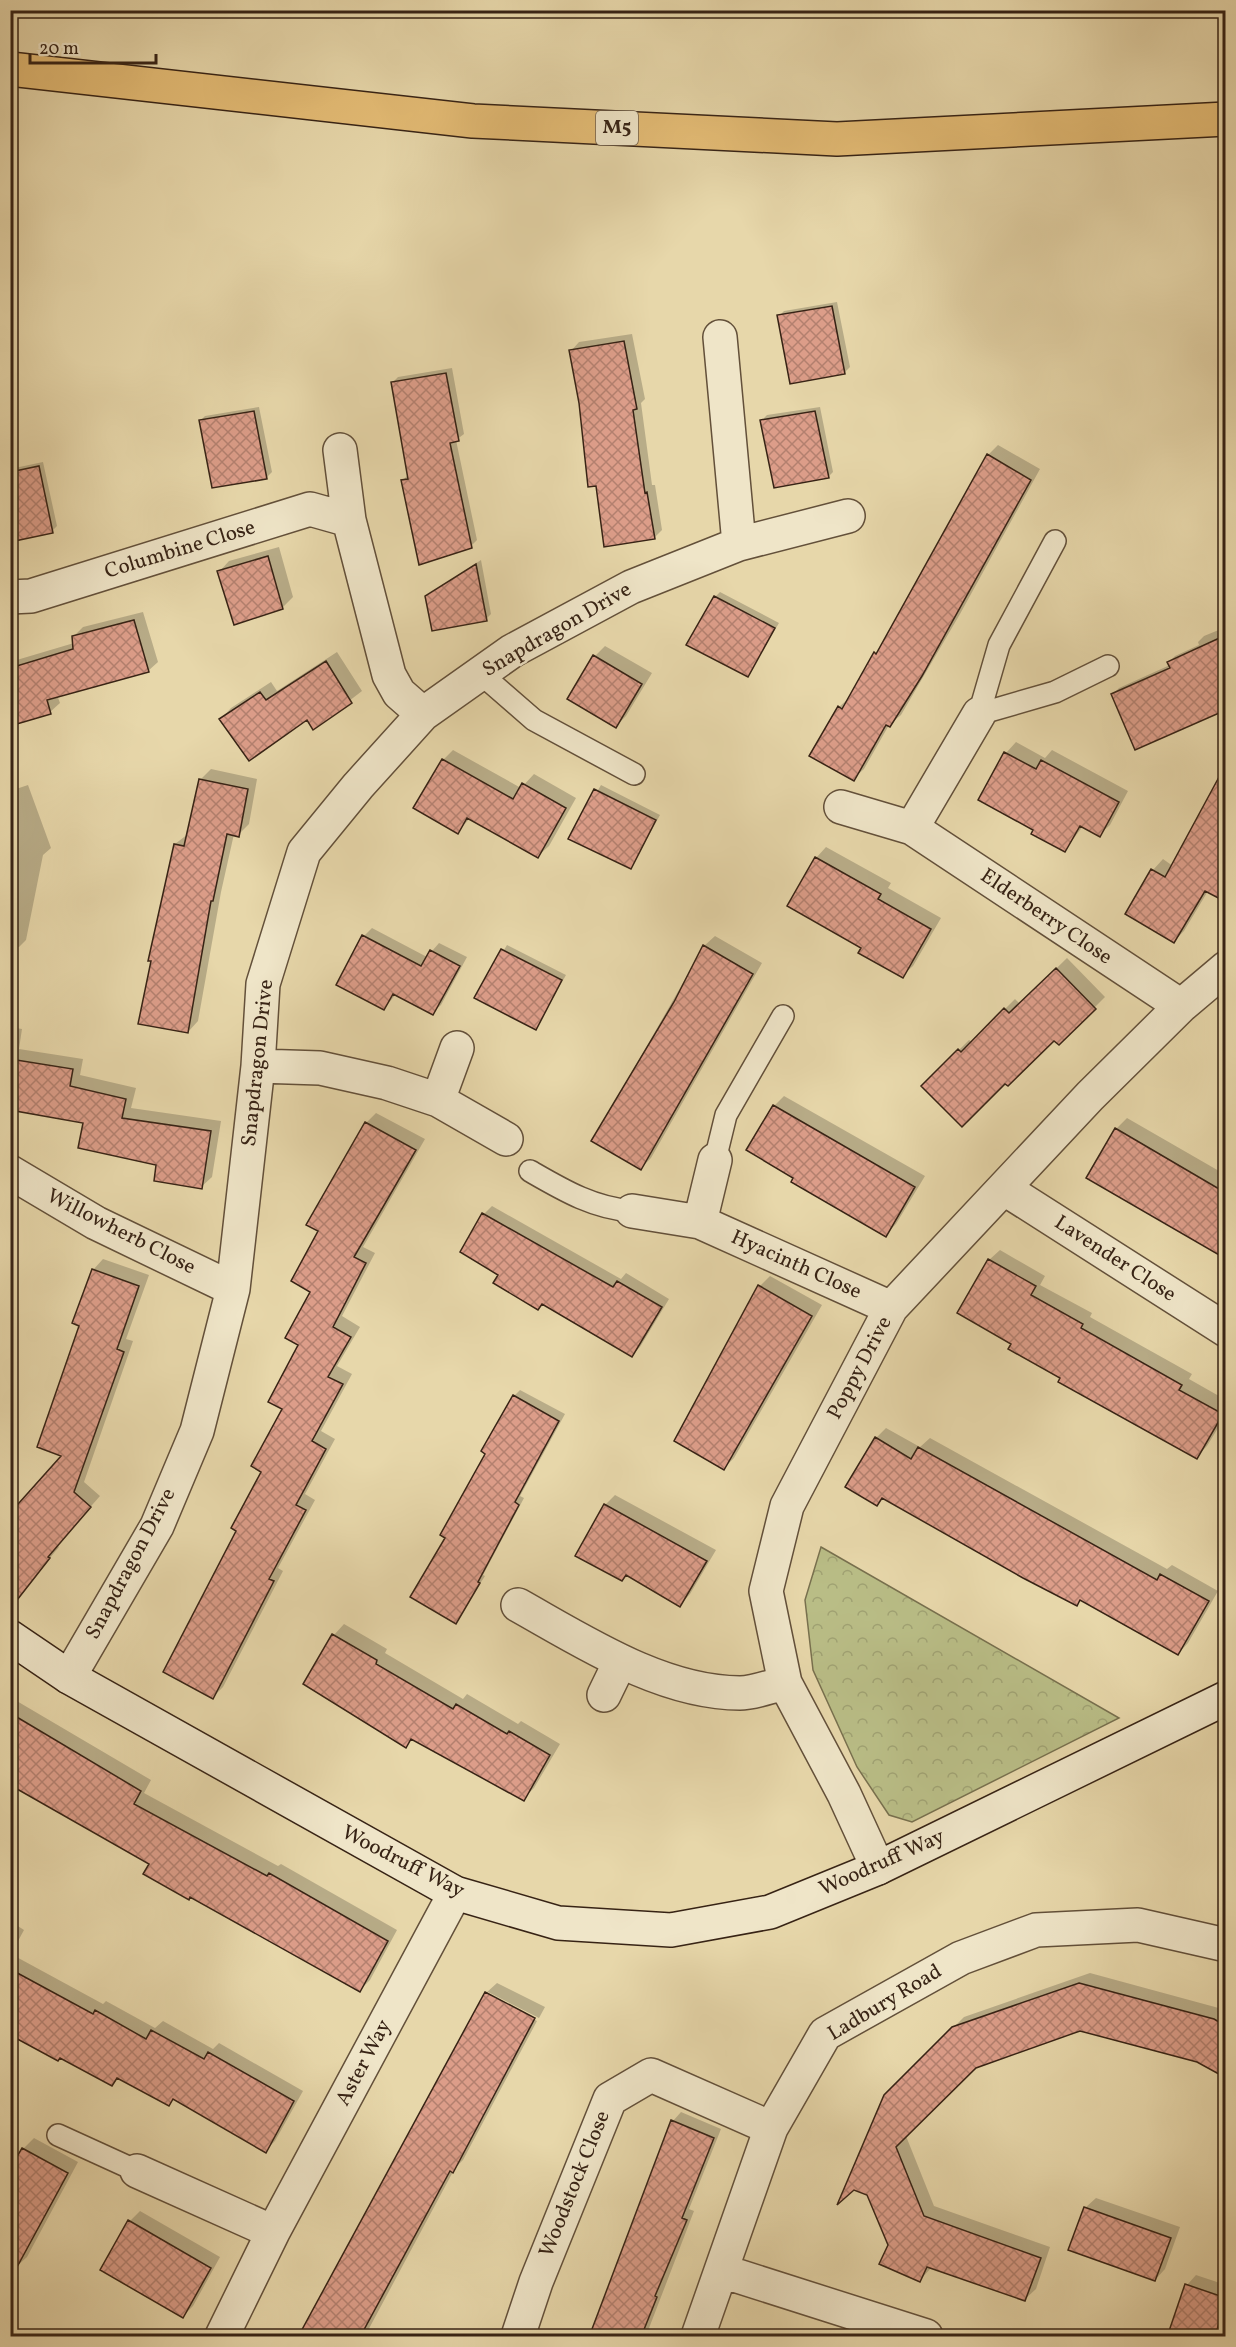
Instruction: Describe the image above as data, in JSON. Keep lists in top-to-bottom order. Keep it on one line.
{"streets":{"highway":["M5"],"street":["Columbine Close","Snapdragon Drive","Elderberry Close","Willowherb Close","Lavender Close","Hyacinth Close","Poppy Drive","Woodruff Way","Ladbury Road","Aster Way","Woodstock Close"]},"crossings":[["Snapdragon Drive","Willowherb Close"],["Snapdragon Drive","Woodruff Way"],["Elderberry Close","Poppy Drive"],["Lavender Close","Poppy Drive"],["Hyacinth Close","Poppy Drive"],["Poppy Drive","Woodruff Way"],["Woodruff Way","Aster Way"],["Ladbury Road","Woodstock Close"]],"scale_bar":"20 m"}
